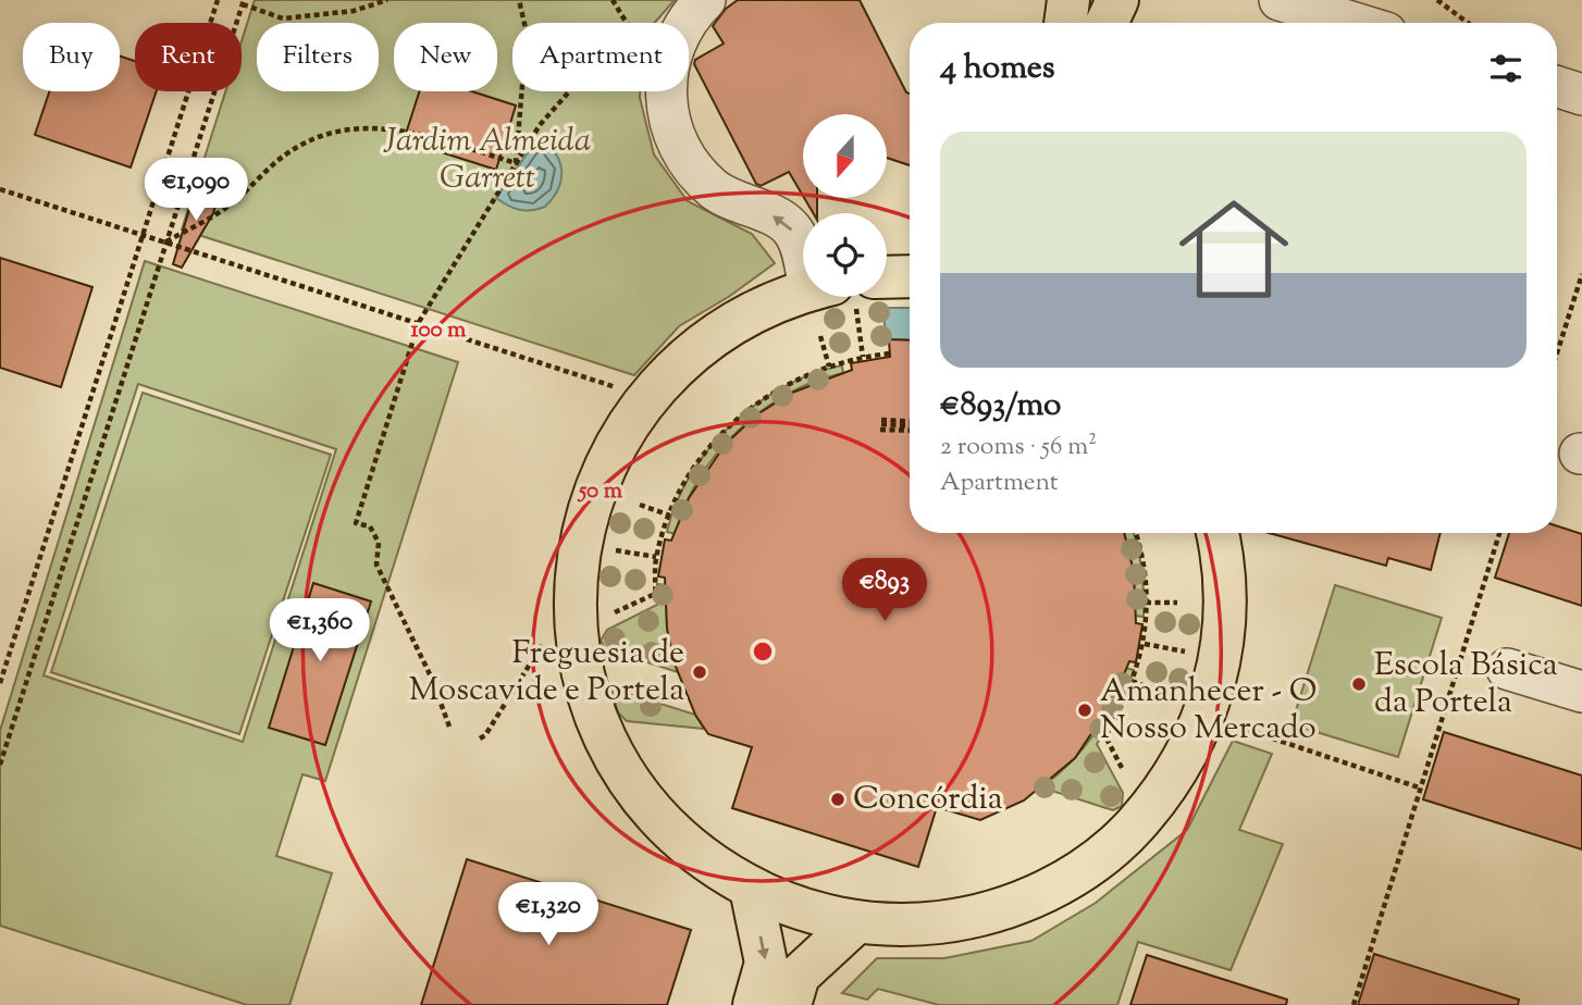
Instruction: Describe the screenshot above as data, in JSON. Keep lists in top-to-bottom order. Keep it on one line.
{"parks":["Jardim Almeida Garrett"],"places":["Freguesia de Moscavide e Portela","Escola Básica da Portela","Amanhecer - O Nosso Mercado","Concórdia"],"north":"bottom","page":{"chip":["Buy","Rent","Filters","New","Apartment"],"heading":"4 homes","list":[{"name":"€893/mo","note":"2 rooms · 56 m² · Apartment"}],"price":["€1,090","€893","€1,360","€1,320"]},"rings":["100 m","50 m"]}
